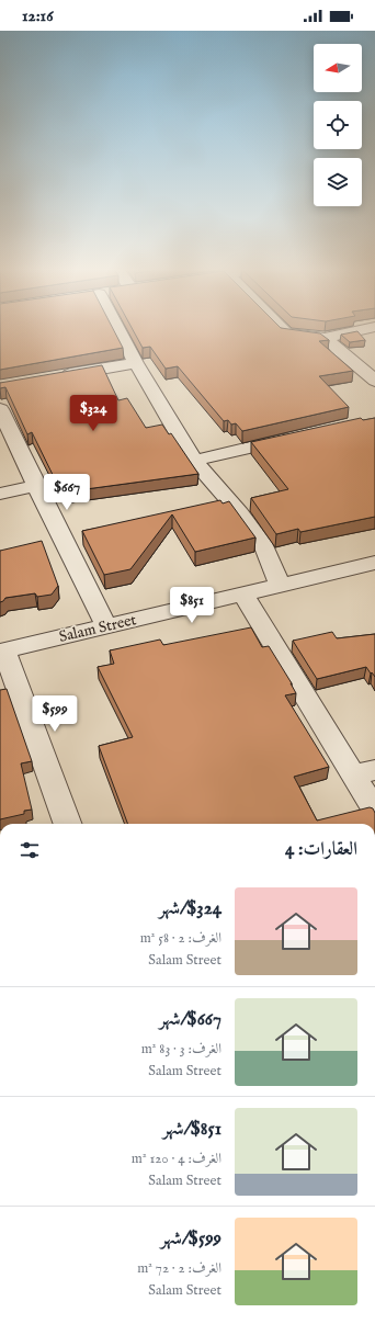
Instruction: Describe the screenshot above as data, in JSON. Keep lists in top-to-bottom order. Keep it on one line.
{"streets":{"street":["Salam Street"]},"north":"left","page":{"status":"12:16","price":["$324","$667","$851","$599"],"heading":"العقارات: 4","list":[{"name":"$324/شهر","note":"الغرف: 2 · 58 m² · Salam Street"},{"name":"$667/شهر","note":"الغرف: 3 · 83 m² · Salam Street"},{"name":"$851/شهر","note":"الغرف: 4 · 120 m² · Salam Street"},{"name":"$599/شهر","note":"الغرف: 2 · 72 m² · Salam Street"}]}}
